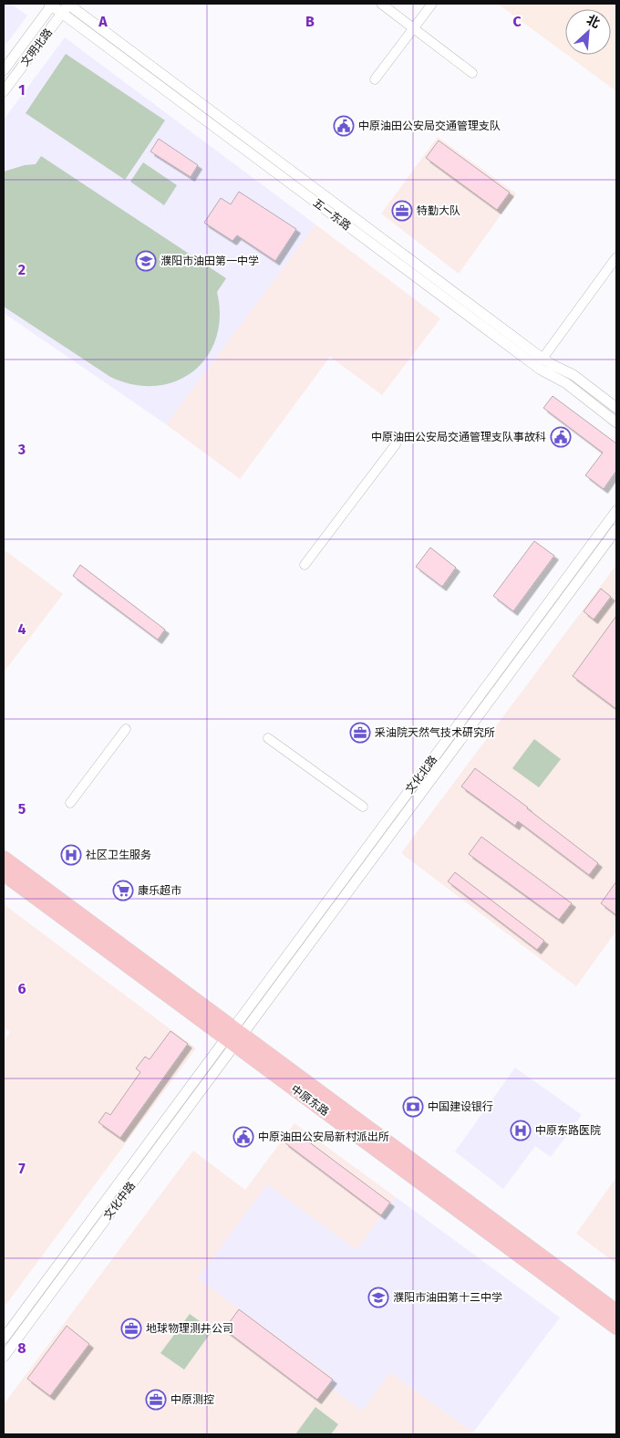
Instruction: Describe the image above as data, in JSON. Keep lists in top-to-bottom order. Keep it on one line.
{"streets":{"main road":["中原东路"],"street":["文明北路","五一东路","文化北路","文化中路"]},"crossings":[["文明北路","五一东路"],["文化北路","中原东路"],["文化北路","文化中路"],["中原东路","文化中路"]],"places":{"public building":["中原油田公安局交通管理支队","中原油田公安局交通管理支队事故科","中原油田公安局新村派出所"],"office":["特勤大队","采油院天然气技术研究所","地球物理测井公司","中原测控"],"school or university":["濮阳市油田第一中学","濮阳市油田第十三中学"],"hospital":["社区卫生服务","中原东路医院"],"supermarket":["康乐超市"],"bank":["中国建设银行"]},"north":"top right","grid":{"columns":["A","B","C"],"rows":["1","2","3","4","5","6","7","8"]}}
